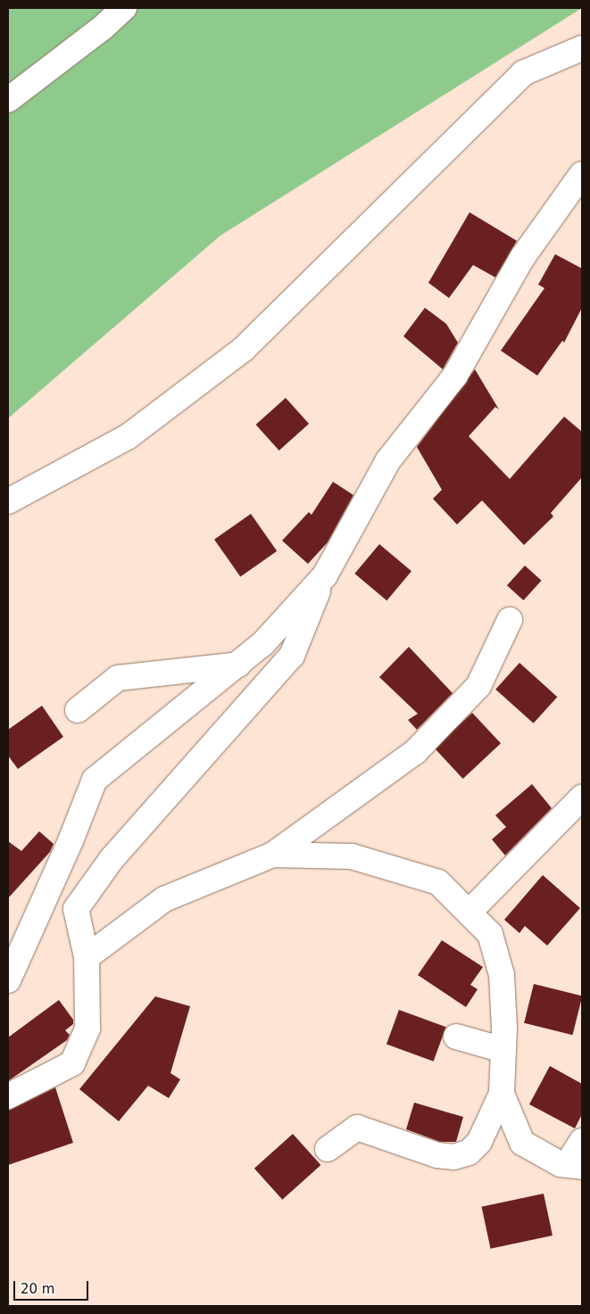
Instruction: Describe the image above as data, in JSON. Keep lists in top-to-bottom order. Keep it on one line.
{"scale_bar":"20 m"}
